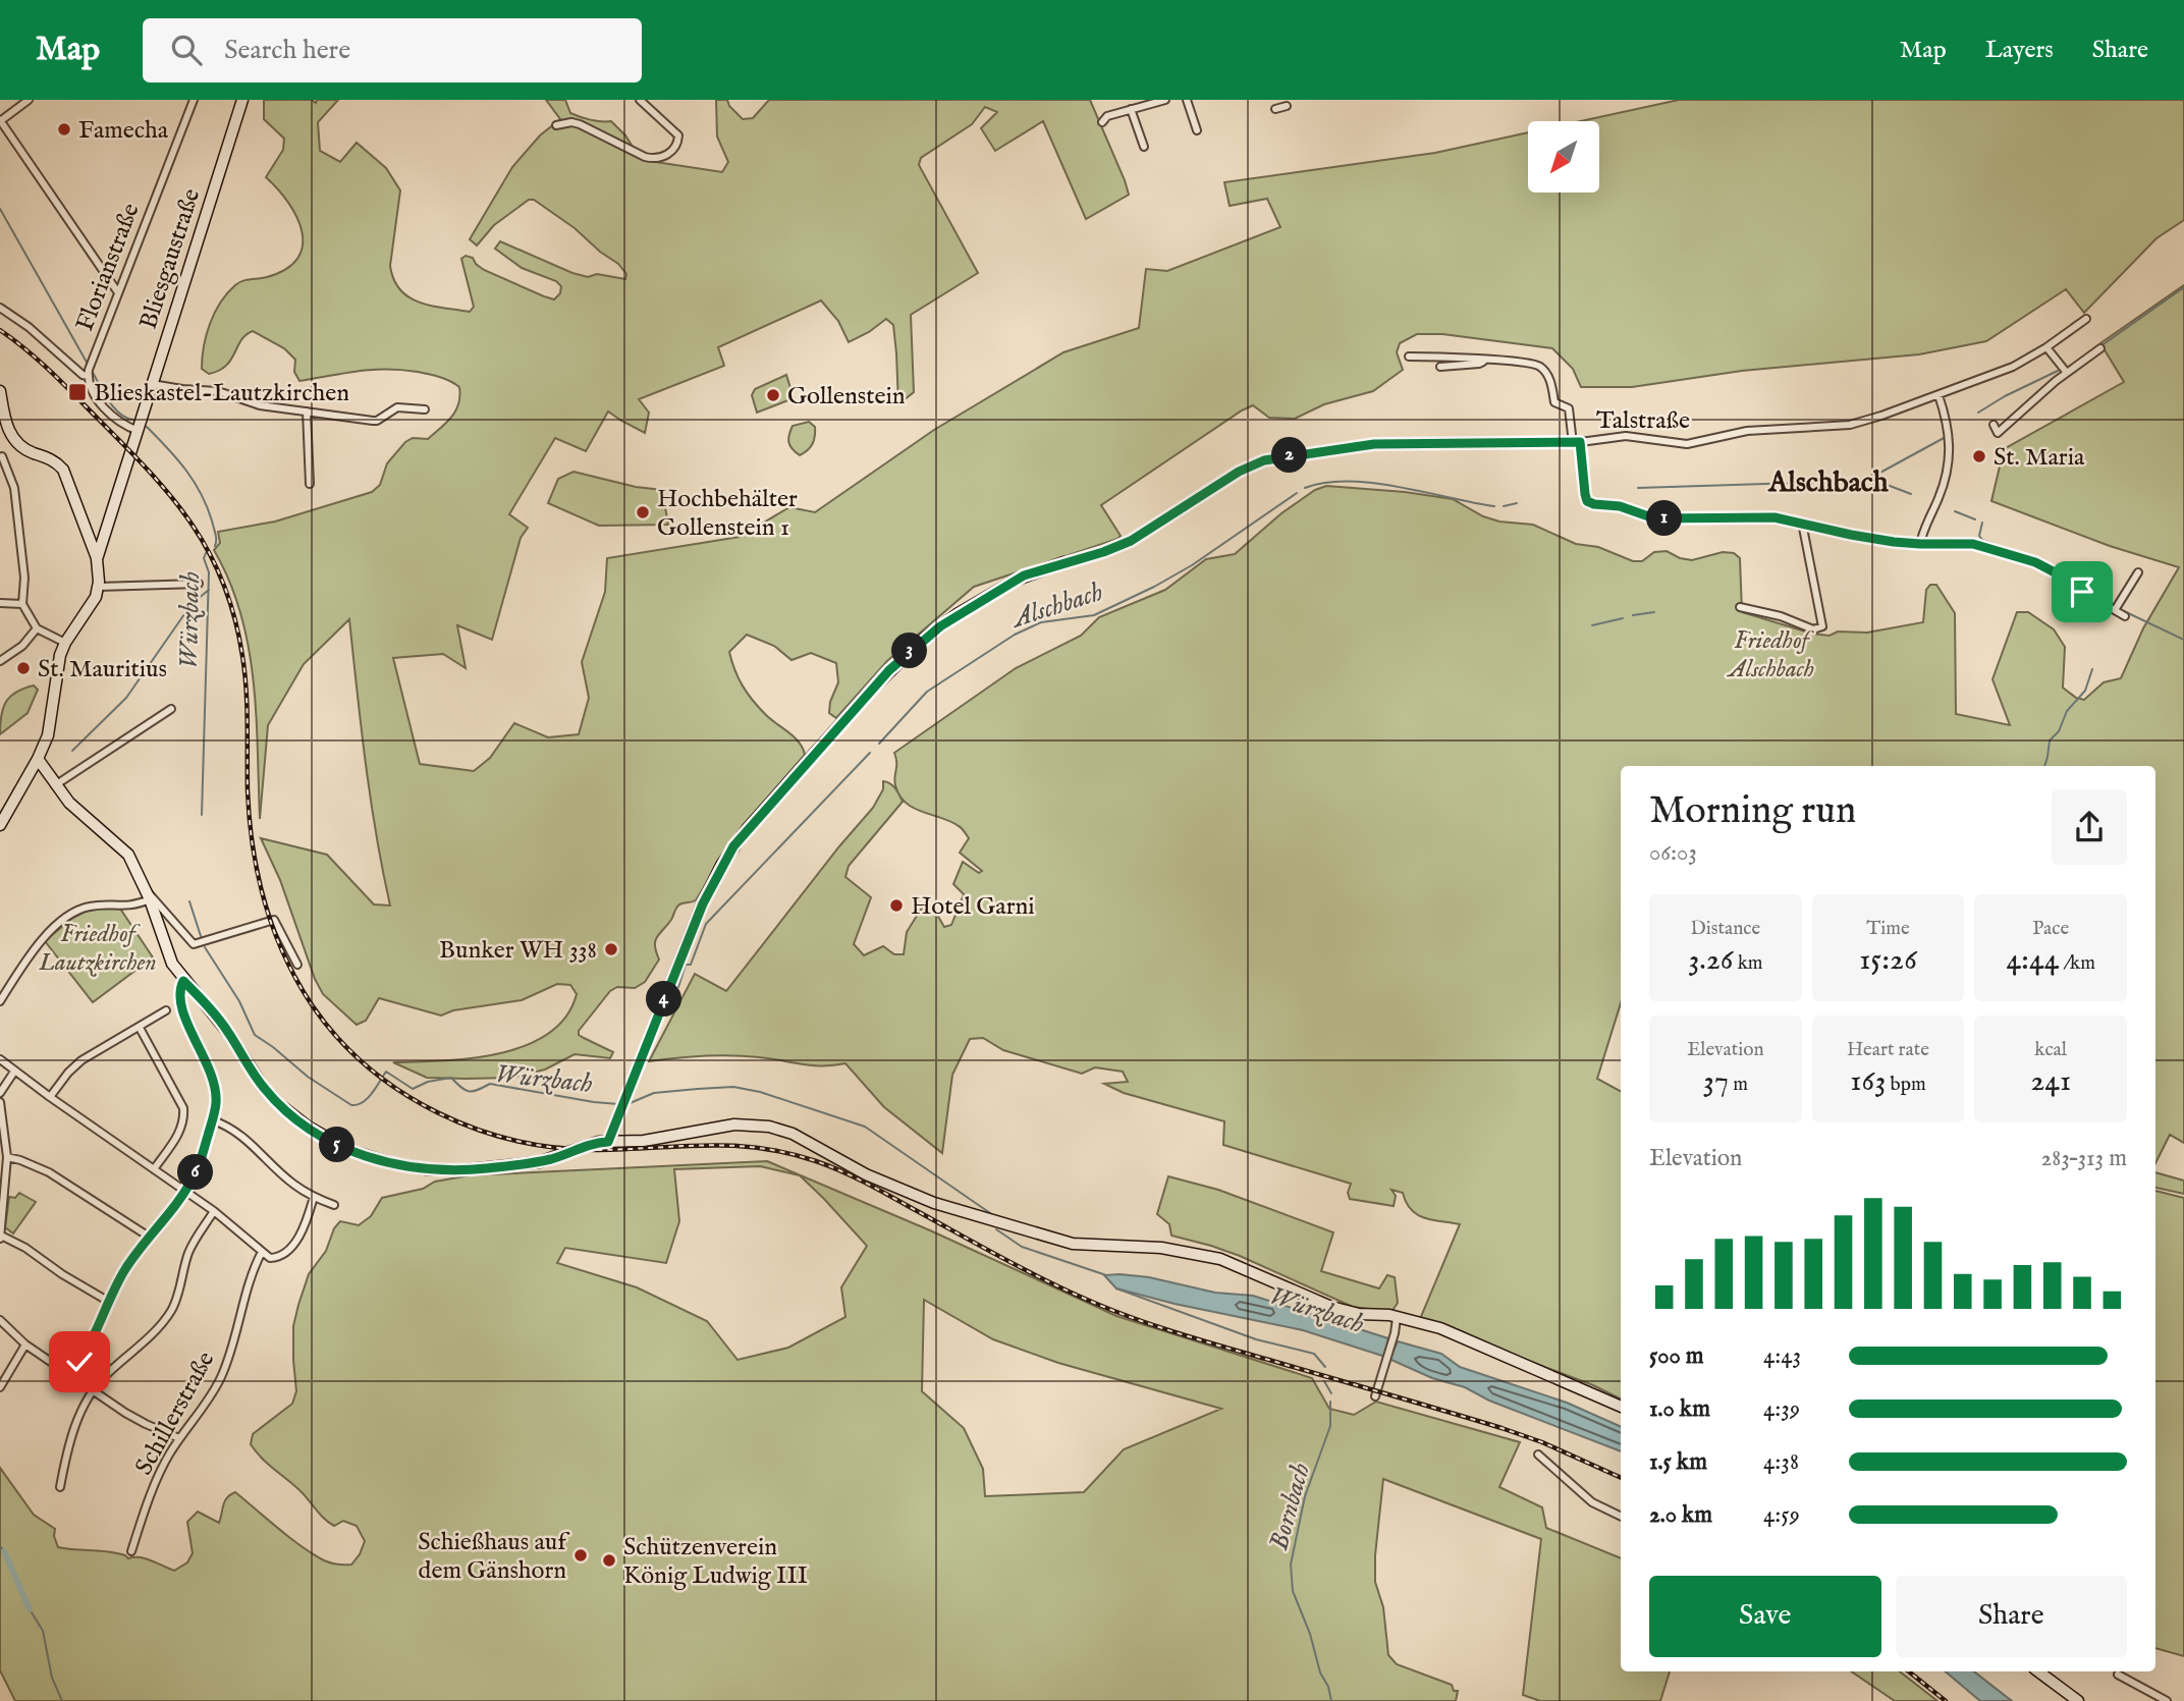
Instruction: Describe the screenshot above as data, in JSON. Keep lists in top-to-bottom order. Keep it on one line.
{"streets":{"main road":["Bliesgaustraße","Talstraße"],"street":["Florianstraße","Schillerstraße"]},"districts":["Alschbach"],"water":["Alschbach","Würzbach","Bornbach"],"parks":["Friedhof Alschbach","Friedhof Lautzkirchen"],"places":{"other":["Famecha","Gollenstein","St. Maria","Hochbehälter Gollenstein 1","St. Mauritius","Hotel Garni","Bunker WH 338","Schießhaus auf dem Gänshorn","Schützenverein König Ludwig III"],"transit":["Blieskastel-Lautzkirchen"]},"north":"bottom left","page":{"header":"Map","search":"Search here","nav":["Map","Layers","Share"],"pins":["2","1","3","4","5","6"],"heading":["Morning run","06:03"],"stats":[["Distance","3.26 km"],["Time","15:26"],["Pace","4:44 /km"],["Elevation","37 m"],["Heart rate","163 bpm"],["kcal","241"]],"chart":["Elevation","283–313 m"],"list":[{"name":"500 m","note":"4:43"},{"name":"1.0 km","note":"4:39"},{"name":"1.5 km","note":"4:38"},{"name":"2.0 km","note":"4:59"}],"buttons":["Save","Share"]}}
